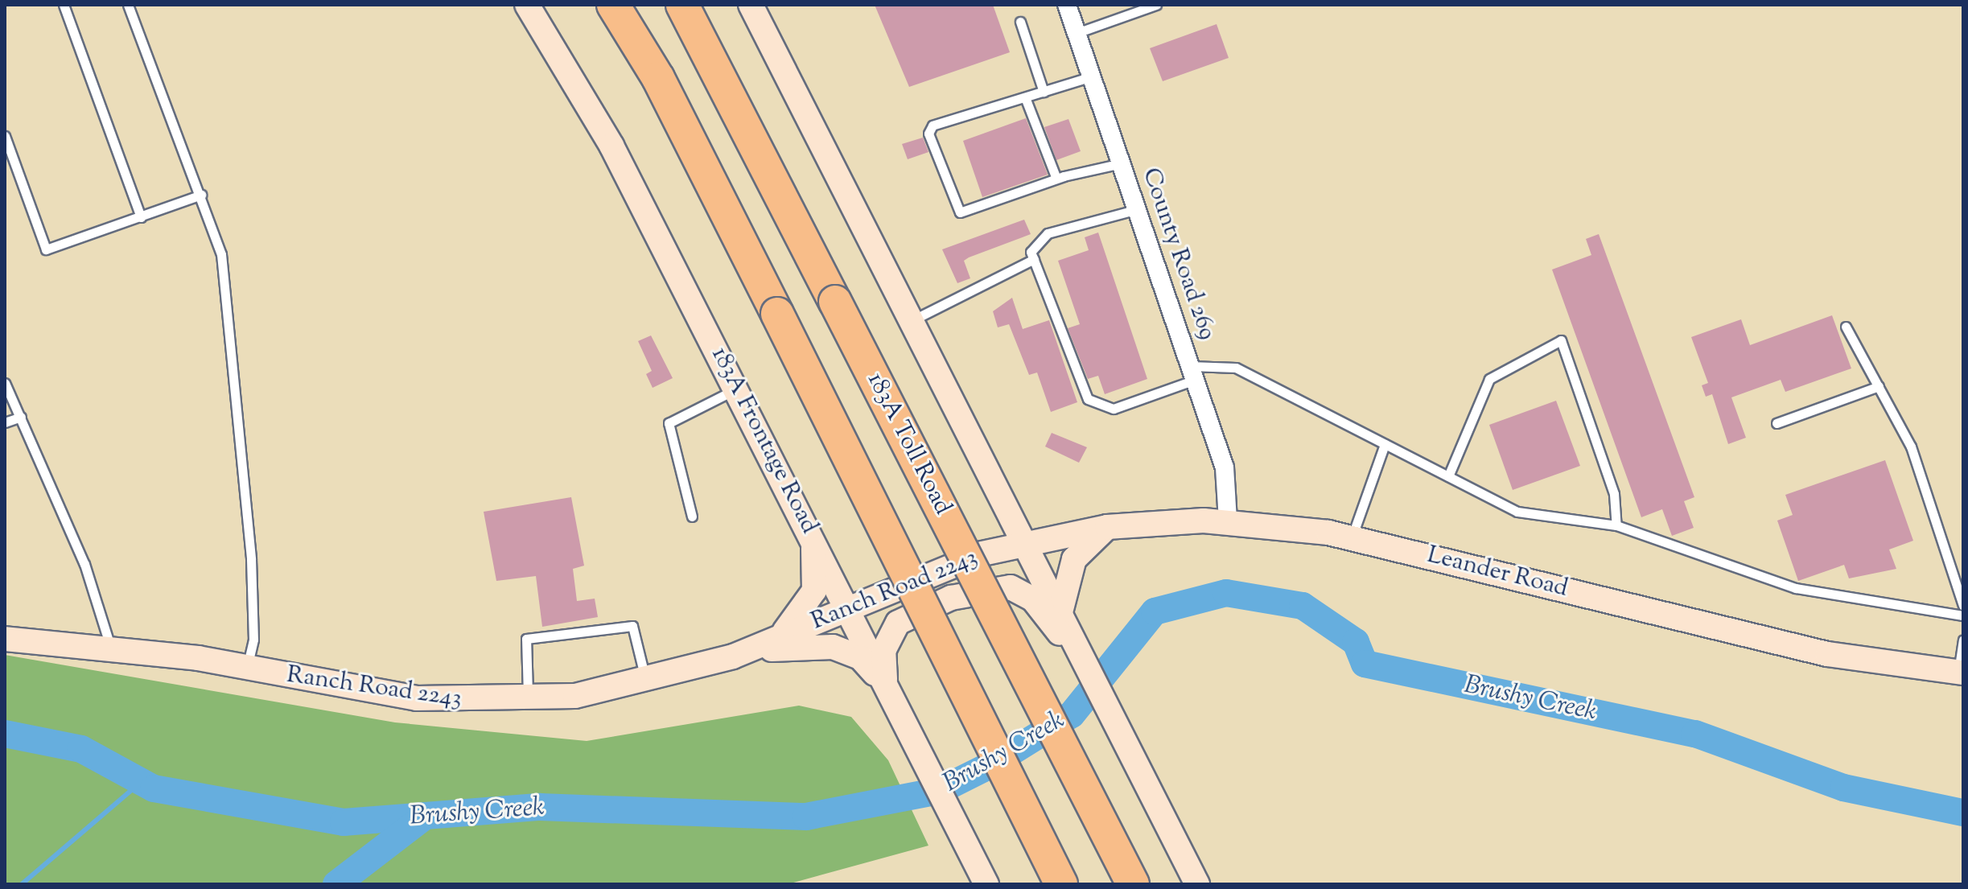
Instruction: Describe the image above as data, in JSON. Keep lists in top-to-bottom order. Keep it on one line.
{"streets":{"highway":["183A Toll Road"],"main road":["183A Frontage Road","Leander Road","Ranch Road 2243"],"street":["County Road 269"]},"crossings":[["County Road 269","Leander Road"],["183A Frontage Road","Ranch Road 2243"],["Leander Road","Ranch Road 2243"]],"water":["Brushy Creek"]}
